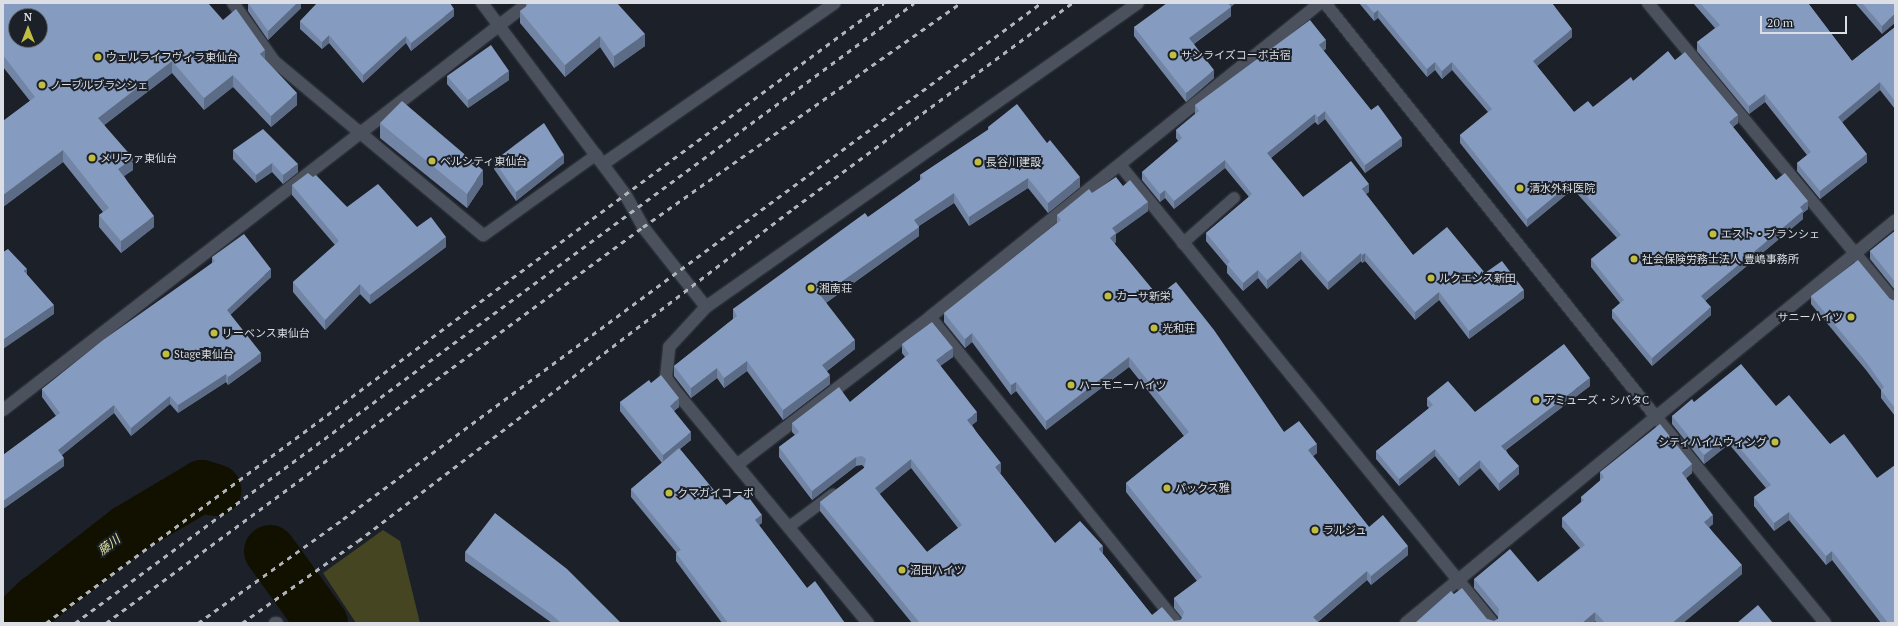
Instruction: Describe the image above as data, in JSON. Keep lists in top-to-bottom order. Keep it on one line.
{"water":["藤川"],"places":["サンライズコーポ古宿","ウェルライフヴィラ東仙台","ノーブルブランシェ","メリファ東仙台","ベルシティ東仙台","長谷川建設","清水外科医院","エスト・ブランシェ","社会保険労務士法人 豊嶋事務所","ルクエンス新田","湘南荘","カーサ新栄","サニーハイツ","光和荘","リーベンス東仙台","Stage東仙台","ハーモニーハイツ","アミューズ・シバタC","シティハイムウィング","パックス雅","クマガイコーポ","ラルジュ","沼田ハイツ"],"scale_bar":"20 m","north":"top"}
